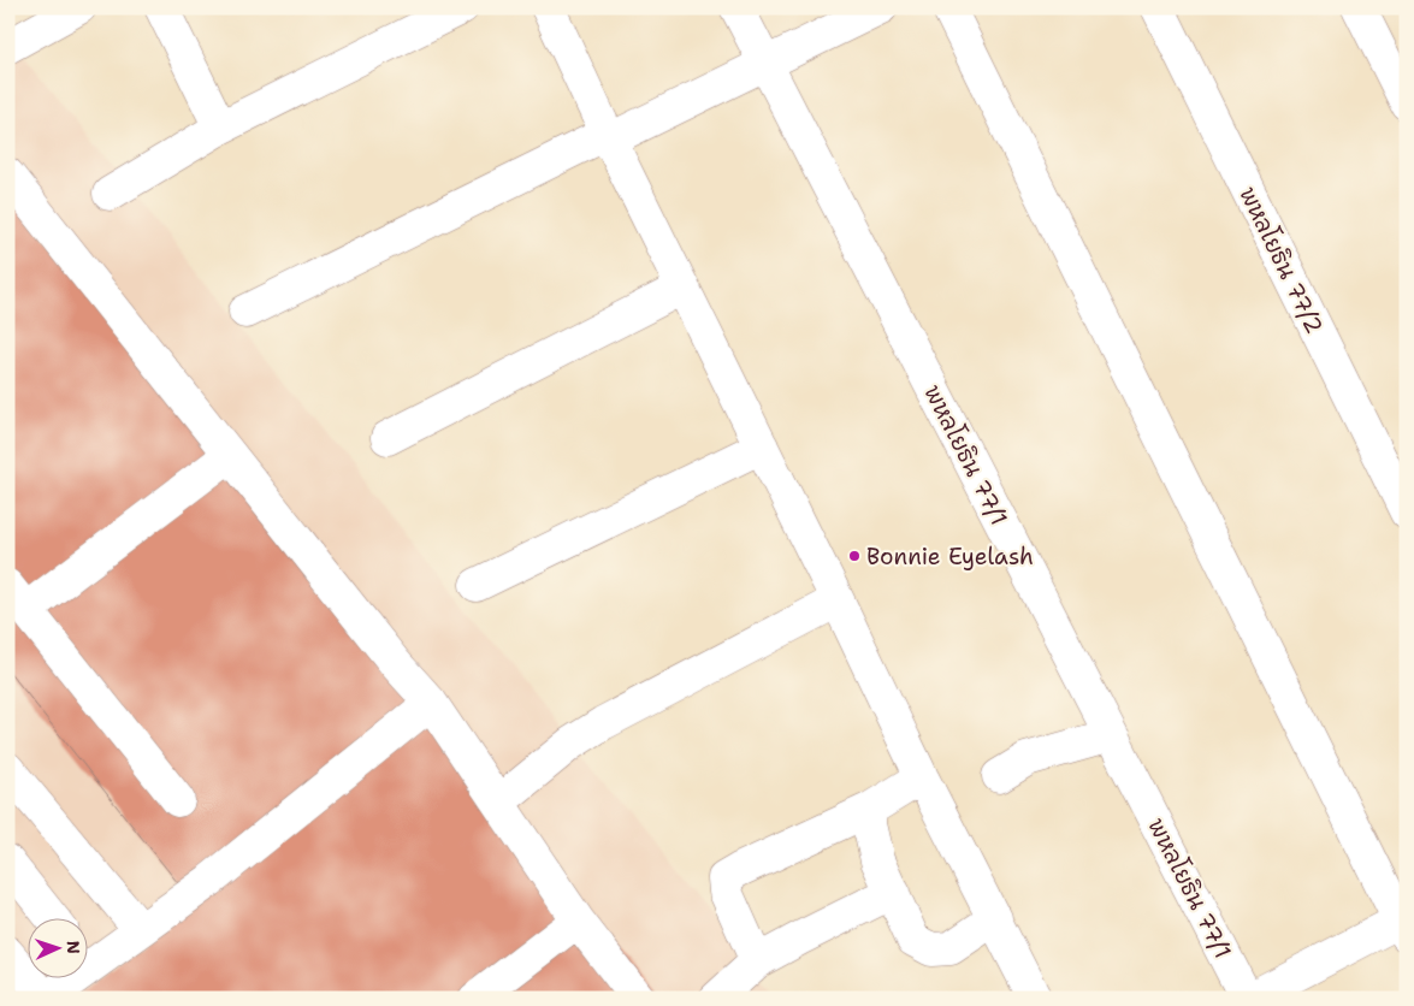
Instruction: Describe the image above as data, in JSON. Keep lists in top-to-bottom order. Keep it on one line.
{"streets":{"street":["พหลโยธิน 77/2","พหลโยธิน 77/1"]},"places":["Bonnie Eyelash"],"north":"right"}
